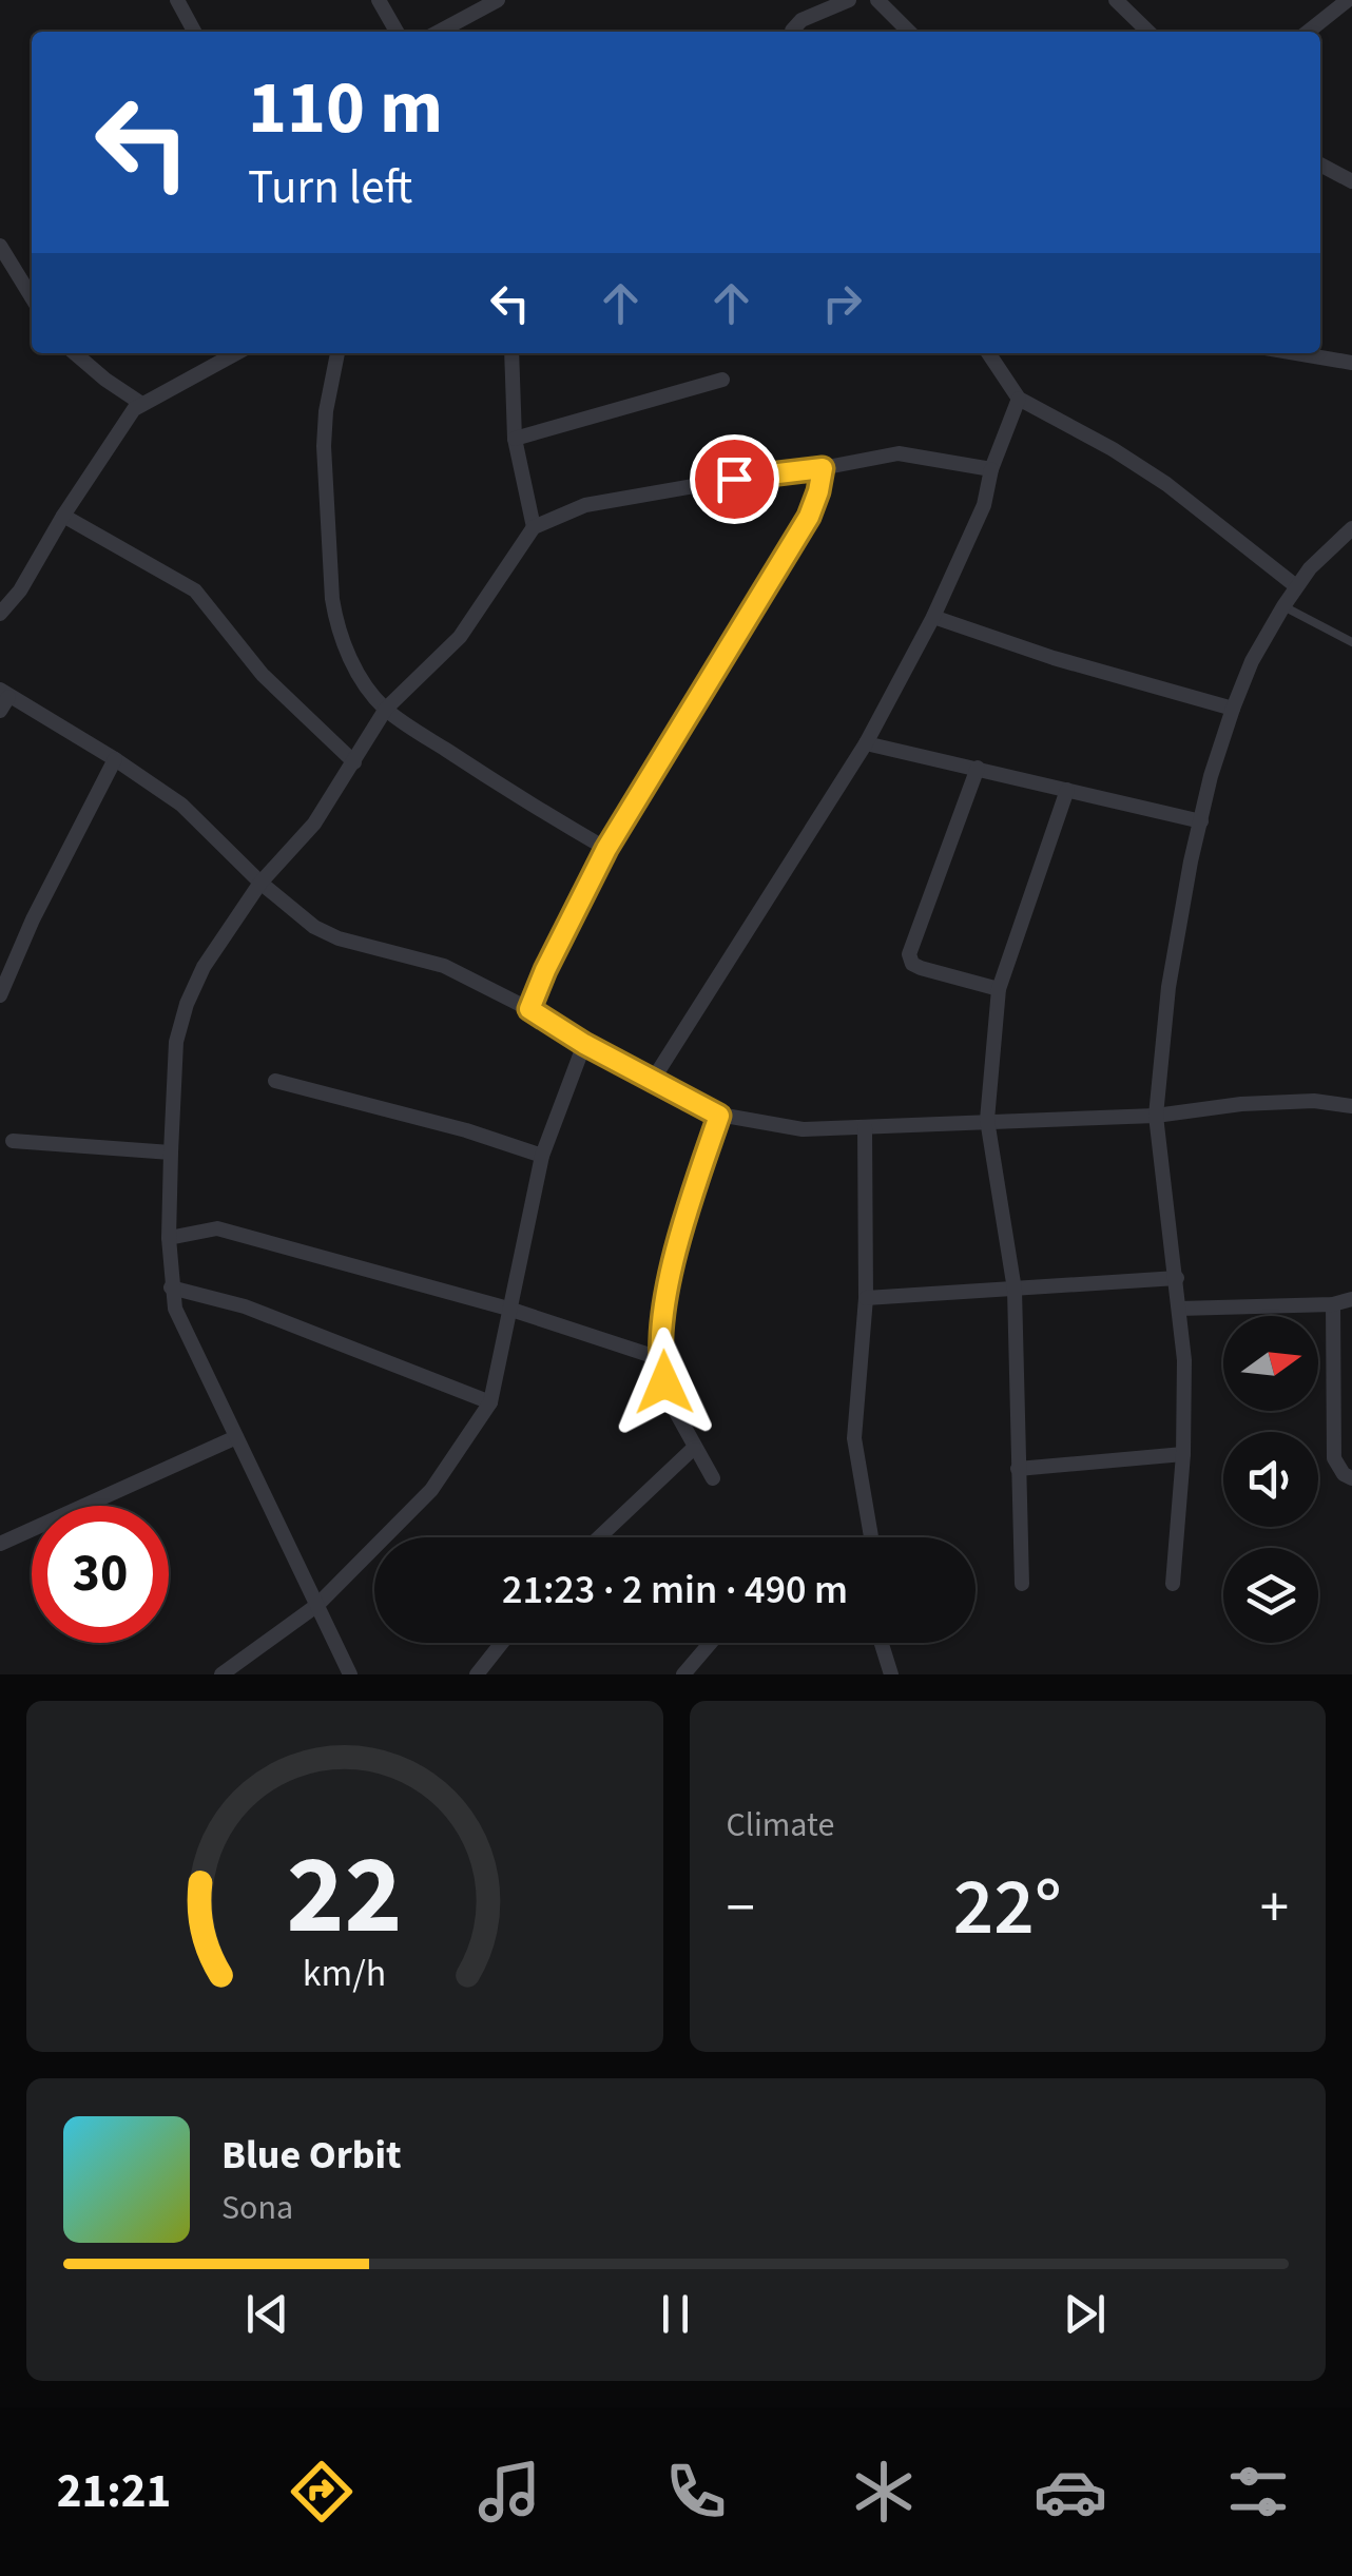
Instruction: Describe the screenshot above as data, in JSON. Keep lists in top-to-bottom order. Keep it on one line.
{"north":"right","page":{"turn":["110 m","Turn left"],"limit":"30","trip":"21:23 · 2 min · 490 m","tile":"Climate","heat":["−","22°","+"],"song":["Blue Orbit","Sona"],"tabs":"21:21","gauge":["22","km/h"]}}
